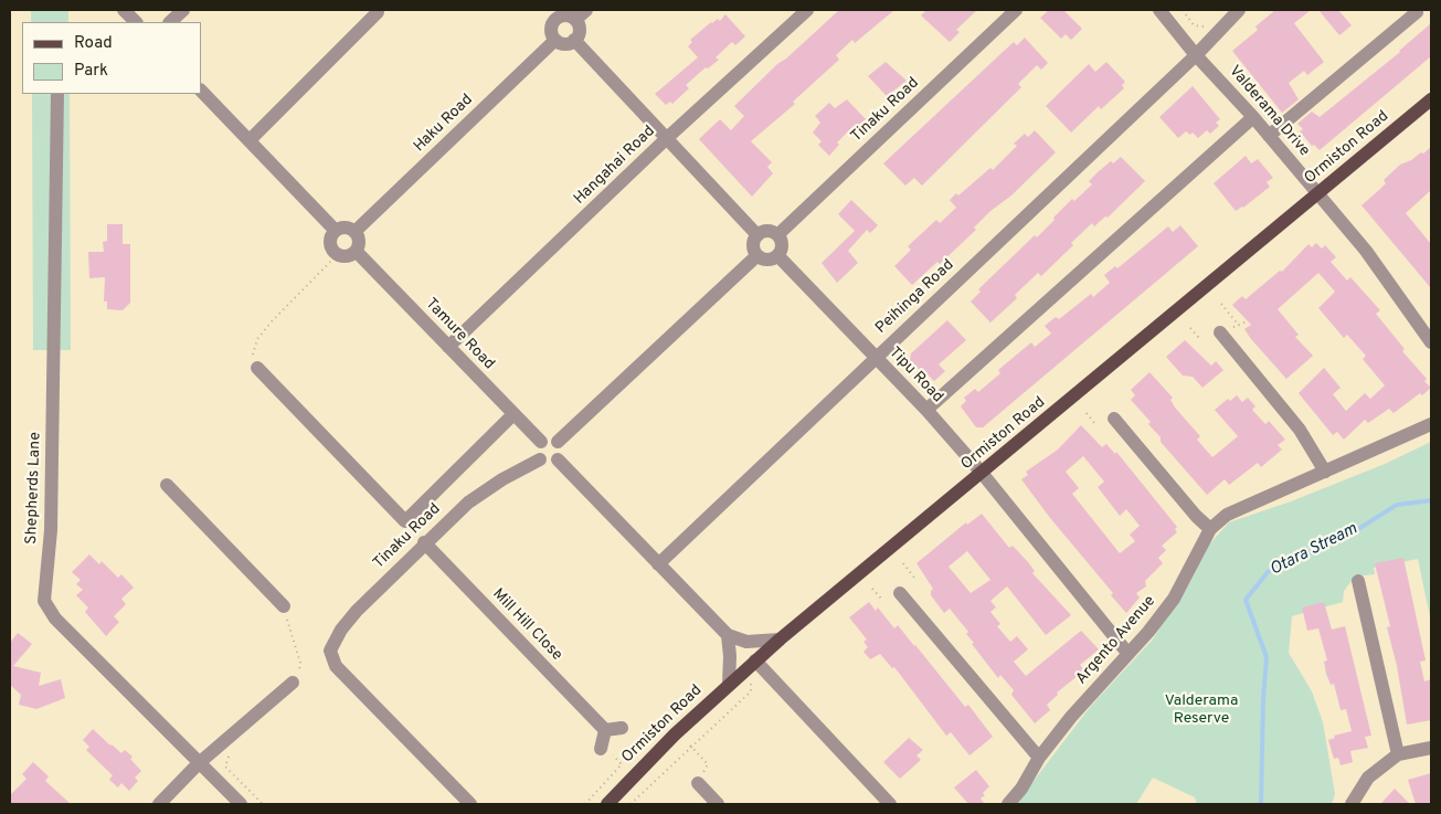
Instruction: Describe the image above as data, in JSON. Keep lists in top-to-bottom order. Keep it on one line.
{"streets":{"main road":["Ormiston Road"],"street":["Tinaku Road","Valderama Drive","Haku Road","Hangahai Road","Peihinga Road","Tamure Road","Tipu Road","Shepherds Lane","Mill Hill Close","Argento Avenue"]},"crossings":[["Tinaku Road","Tamure Road"],["Tinaku Road","Tipu Road"],["Tinaku Road","Mill Hill Close"],["Valderama Drive","Ormiston Road"],["Valderama Drive","Peihinga Road"],["Haku Road","Tamure Road"],["Ormiston Road","Tipu Road"],["Hangahai Road","Tamure Road"],["Peihinga Road","Tipu Road"],["Tipu Road","Argento Avenue"]],"water":["Otara Stream"],"parks":["Valderama Reserve"],"legend":["Road","Park"]}
